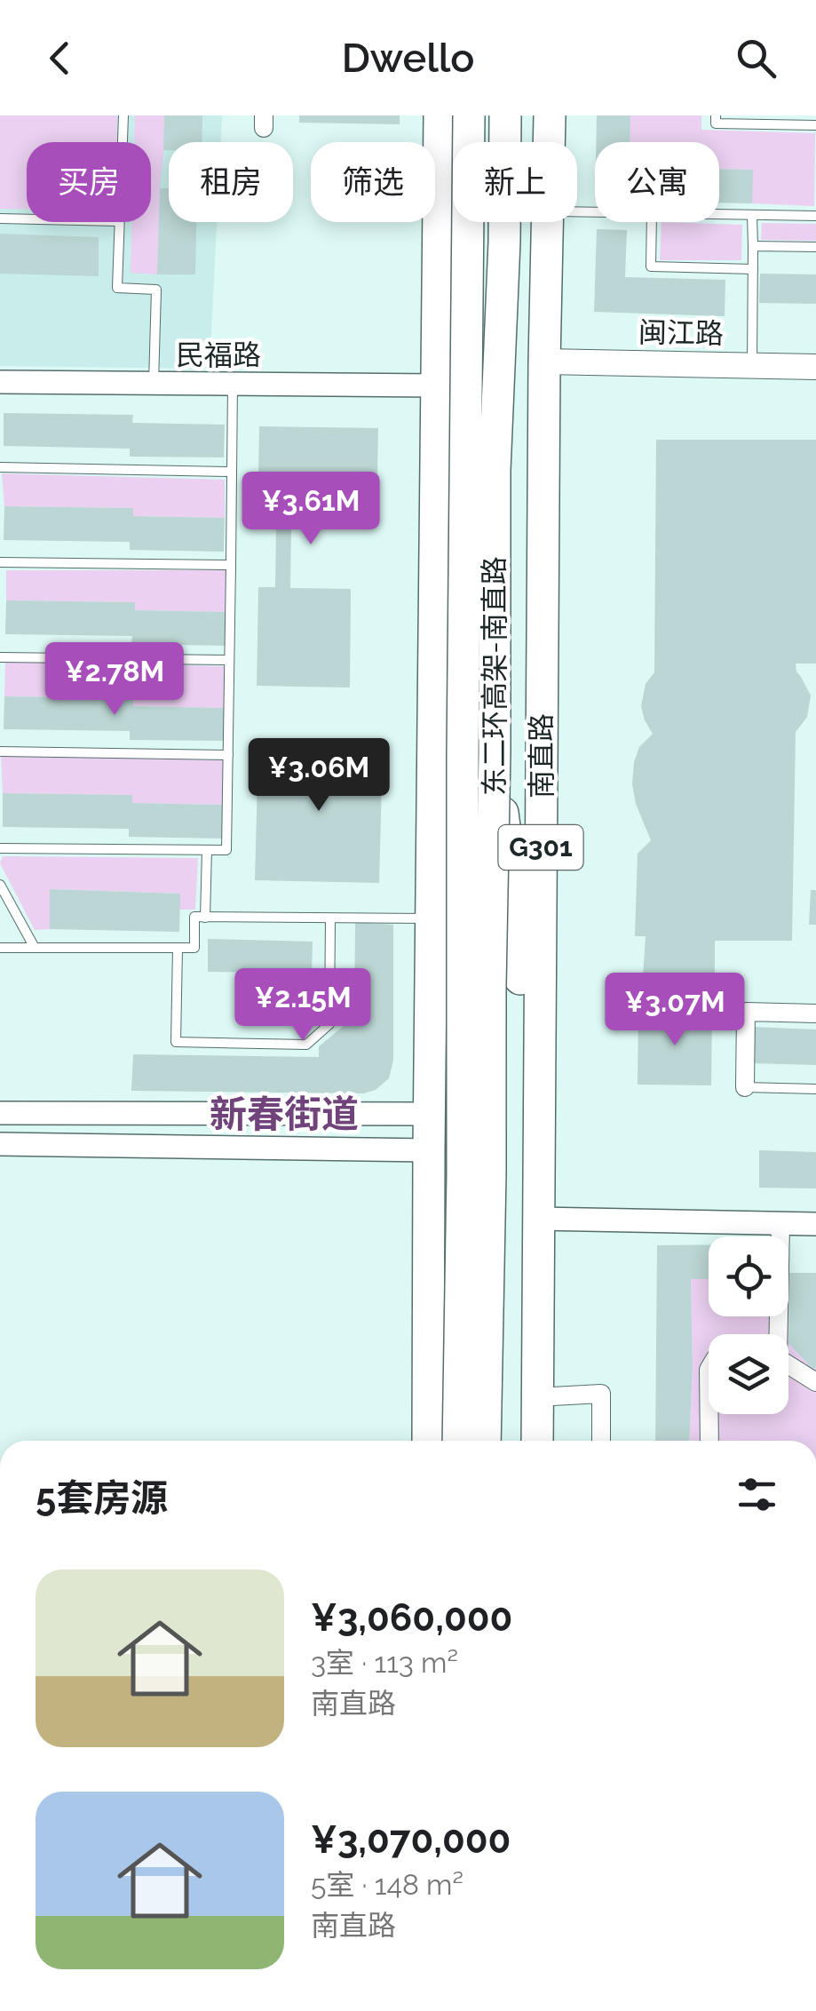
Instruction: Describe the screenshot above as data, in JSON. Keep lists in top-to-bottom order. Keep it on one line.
{"streets":{"highway":["东二环高架-南直路","南直路","G301"],"main road":["闽江路"],"street":["民福路"]},"crossings":[["闽江路","南直路"]],"districts":["新春街道"],"page":{"header":"Dwello","chip":["买房","租房","筛选","新上","公寓"],"price":["¥3.61M","¥2.78M","¥3.06M","¥2.15M","¥3.07M"],"heading":"5套房源","list":[{"name":"¥3,060,000","note":"3室 · 113 m² · 南直路"},{"name":"¥3,070,000","note":"5室 · 148 m² · 南直路"}]}}
